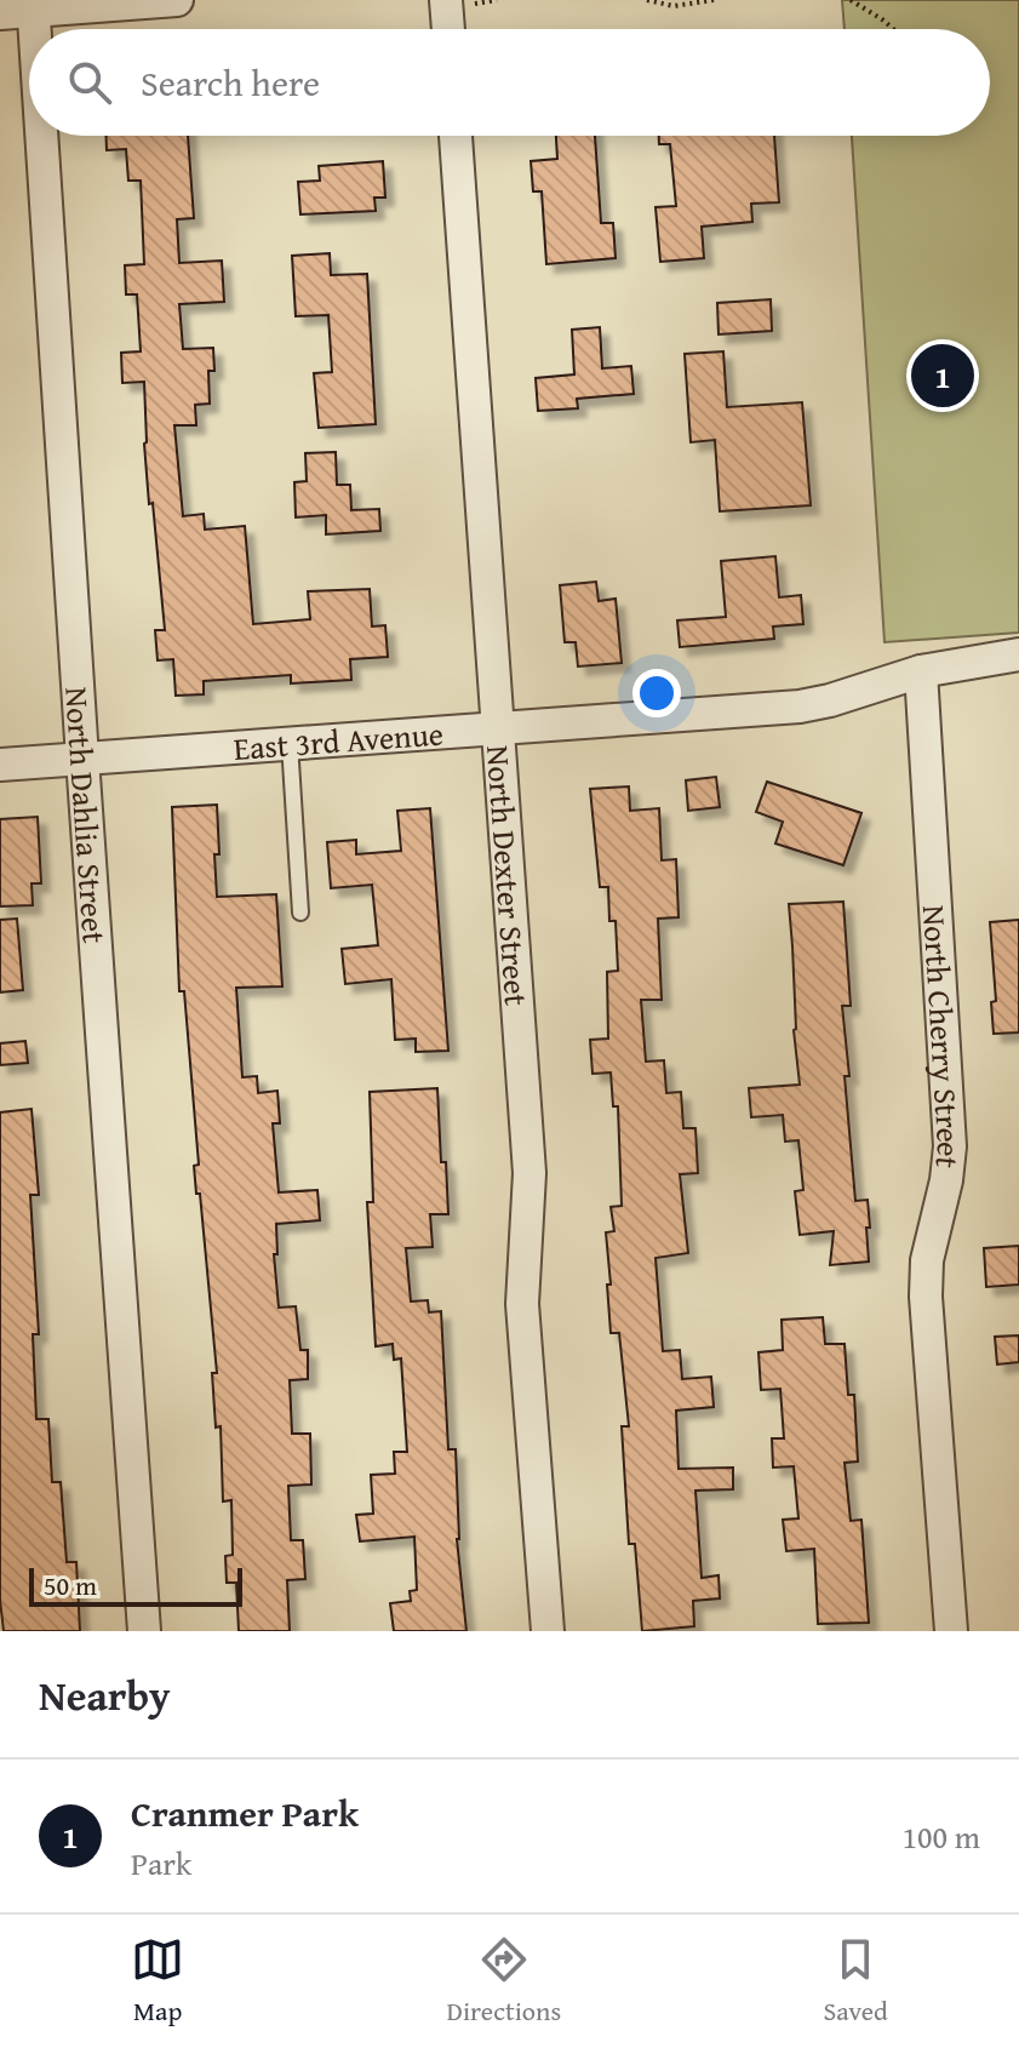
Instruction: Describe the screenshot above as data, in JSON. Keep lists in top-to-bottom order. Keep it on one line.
{"streets":{"street":["East 3rd Avenue","North Dahlia Street","North Dexter Street","North Cherry Street"]},"crossings":[["East 3rd Avenue","North Dahlia Street"],["East 3rd Avenue","North Dexter Street"],["East 3rd Avenue","North Cherry Street"]],"scale_bar":"50 m","page":{"search":"Search here","pins":"1","scale":"50 m","heading":"Nearby","list":[{"mark":"1","name":"Cranmer Park","note":"Park","value":"100 m"}],"nav":["Map","Directions","Saved"]}}
